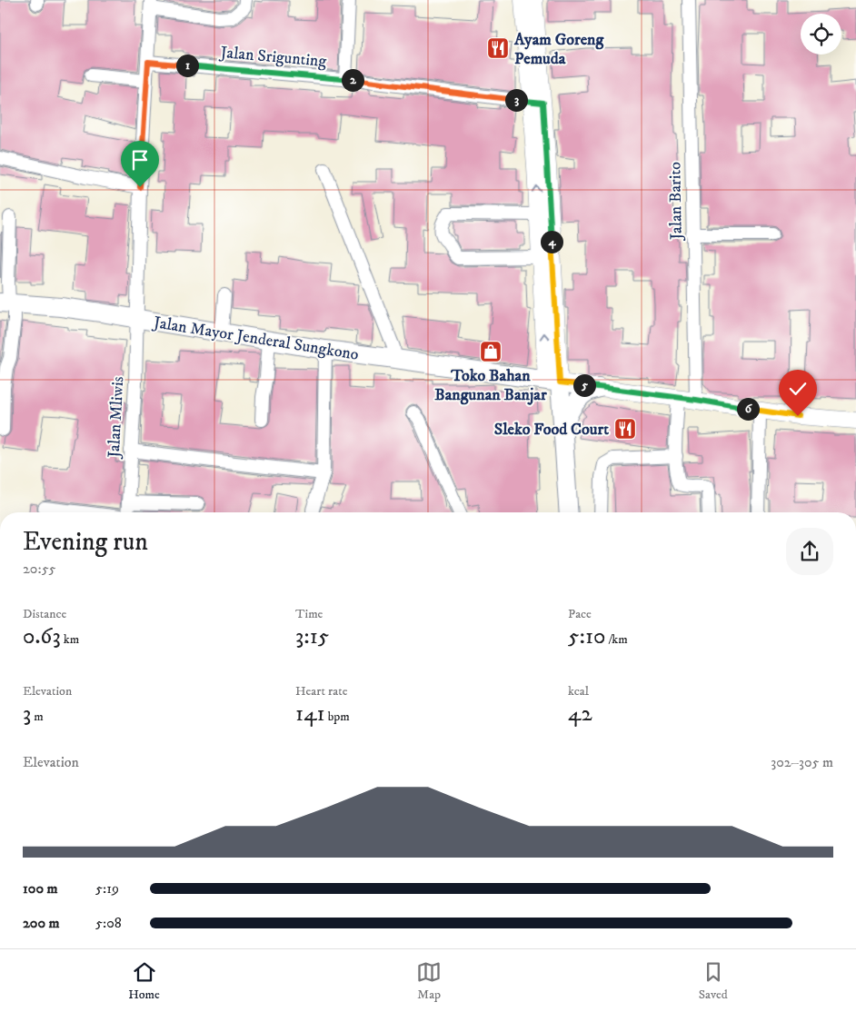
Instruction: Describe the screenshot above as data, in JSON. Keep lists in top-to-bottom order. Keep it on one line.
{"streets":{"highway":["Jalan Mayor Jenderal Sungkono"],"street":["Jalan Srigunting","Jalan Barito","Jalan Mliwis"]},"crossings":[["Jalan Srigunting","Jalan Mliwis"],["Jalan Mayor Jenderal Sungkono","Jalan Mliwis"]],"places":{"restaurant":["Ayam Goreng Pemuda","Sleko Food Court"],"shop":["Toko Bahan Bangunan Banjar"]},"page":{"pins":["1","2","3","4","5","6"],"heading":["Evening run","20:55"],"stats":[["Distance","0.63 km"],["Time","3:15"],["Pace","5:10 /km"],["Elevation","3 m"],["Heart rate","141 bpm"],["kcal","42"]],"chart":["Elevation","302–305 m"],"list":[{"name":"100 m","note":"5:19"},{"name":"200 m","note":"5:08"}],"tabs":["Home","Map","Saved"]}}
